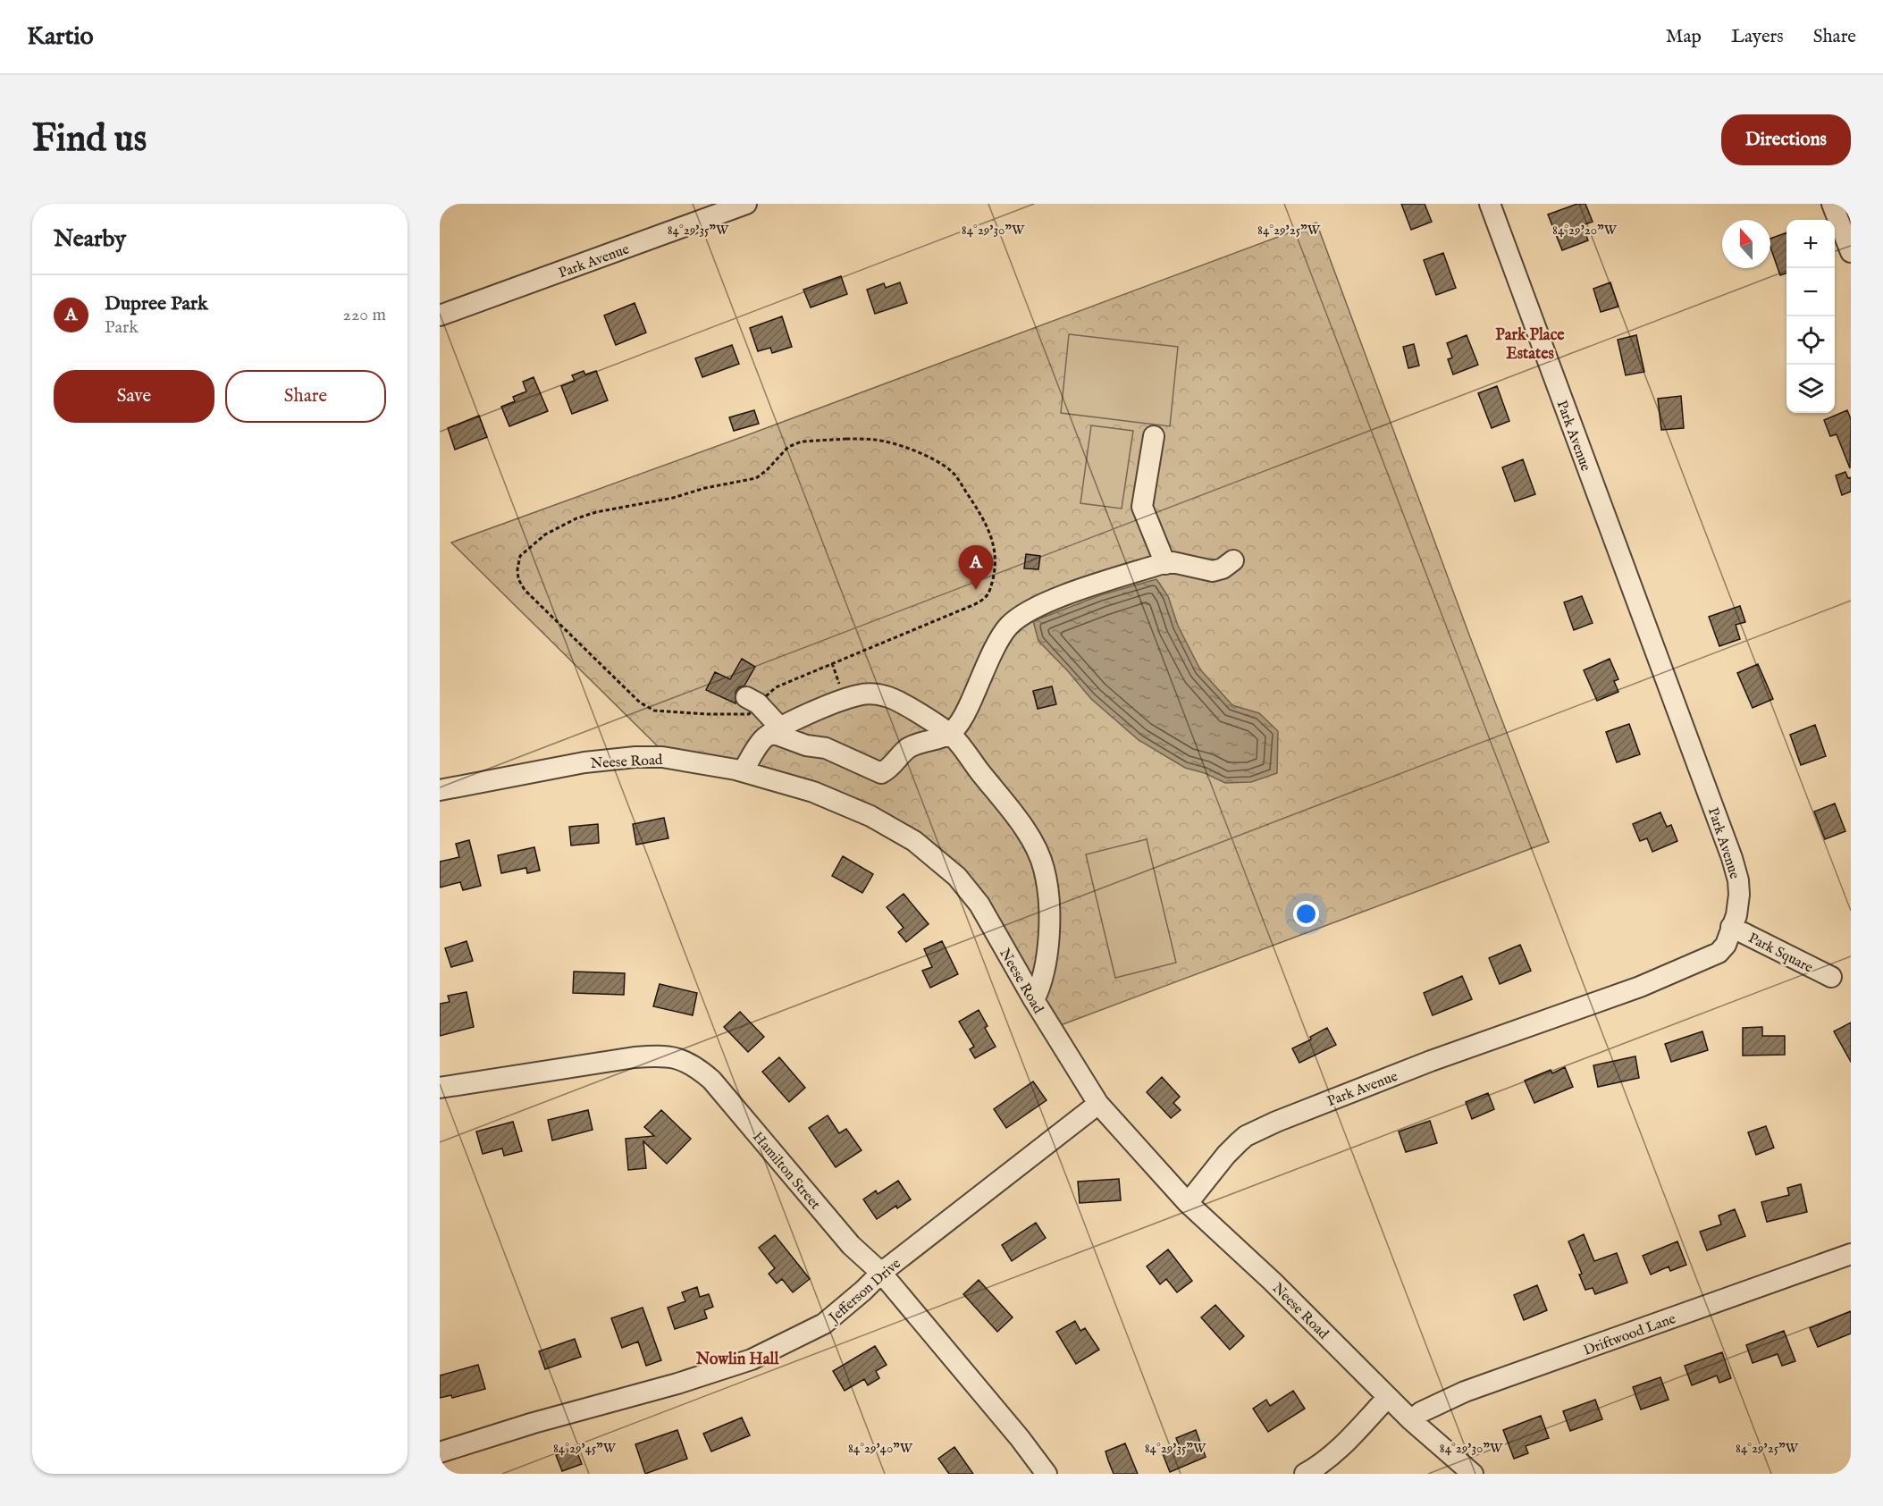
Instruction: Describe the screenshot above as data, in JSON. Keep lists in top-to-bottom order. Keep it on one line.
{"streets":{"street":["Park Avenue","Neese Road","Park Square","Hamilton Street","Jefferson Drive","Driftwood Lane"]},"crossings":[["Park Avenue","Neese Road"],["Park Avenue","Park Square"],["Neese Road","Jefferson Drive"],["Neese Road","Driftwood Lane"],["Hamilton Street","Jefferson Drive"]],"districts":["Park Place Estates","Nowlin Hall"],"north":"top","page":{"header":"Kartio","nav":["Map","Layers","Share"],"buttons":["Directions",["Save","Share"]],"title":"Find us","heading":"Nearby","map_buttons":["+","−"],"list":[{"mark":"A","name":"Dupree Park","note":"Park","value":"220 m"}],"pins":"A"},"coordinates":["84°29'35\"W","84°29'30\"W","84°29'25\"W","84°29'20\"W","84°29'45\"W","84°29'40\"W"]}
